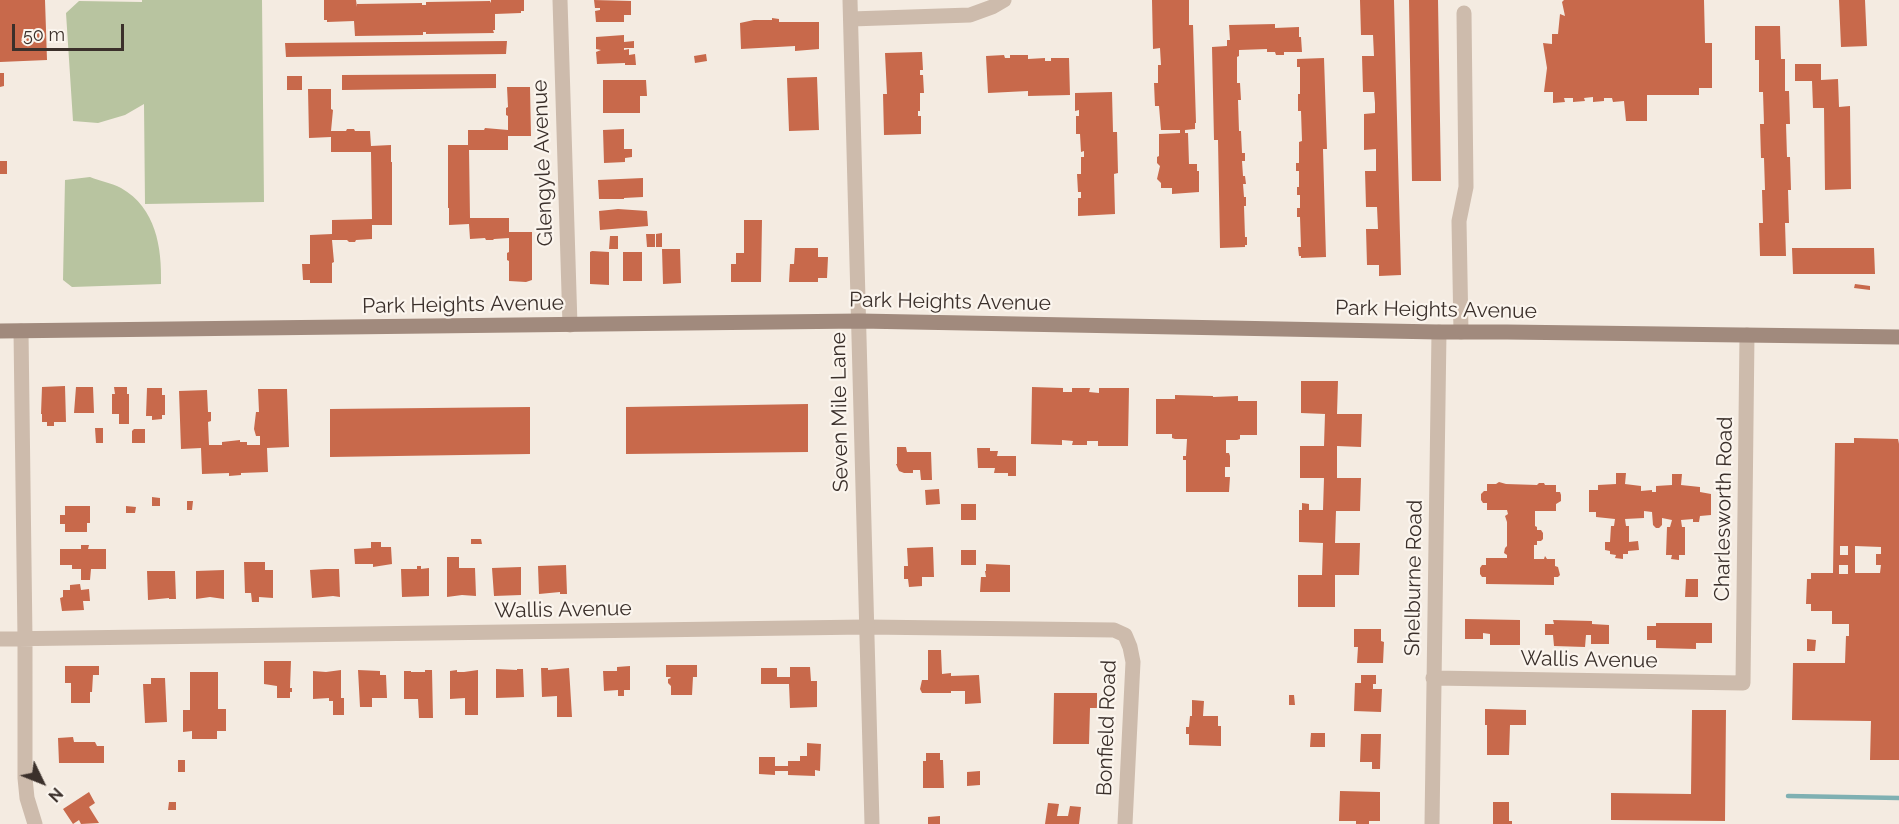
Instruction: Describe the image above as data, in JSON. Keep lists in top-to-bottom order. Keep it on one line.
{"streets":{"main road":["Park Heights Avenue"],"street":["Glengyle Avenue","Seven Mile Lane","Charlesworth Road","Shelburne Road","Wallis Avenue","Bonfield Road"]},"crossings":[["Glengyle Avenue","Park Heights Avenue"],["Park Heights Avenue","Seven Mile Lane"],["Park Heights Avenue","Charlesworth Road"],["Park Heights Avenue","Shelburne Road"],["Seven Mile Lane","Wallis Avenue"],["Charlesworth Road","Wallis Avenue"],["Shelburne Road","Wallis Avenue"],["Wallis Avenue","Bonfield Road"]],"scale_bar":"50 m","north":"bottom right"}
